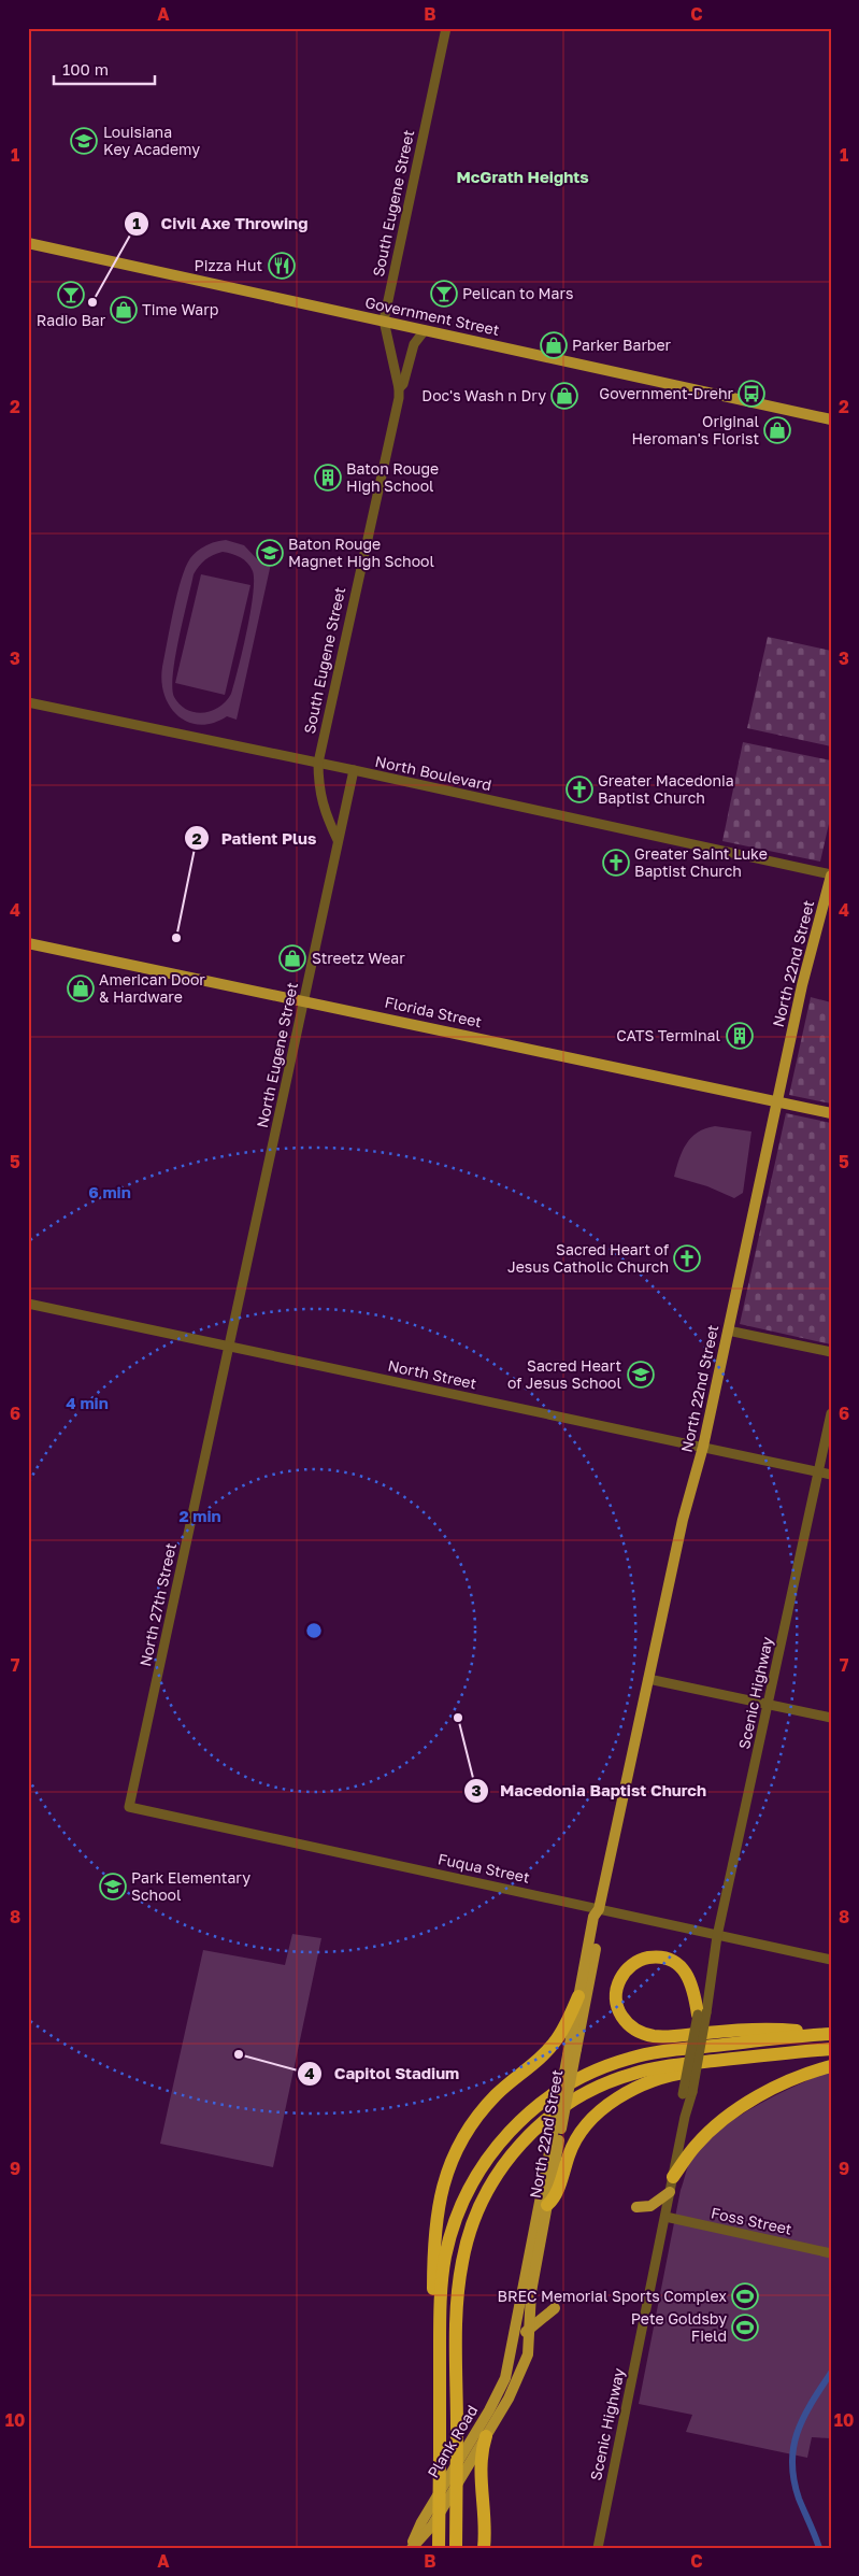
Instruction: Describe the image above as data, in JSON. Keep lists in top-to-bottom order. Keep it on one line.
{"streets":{"main road":["Government Street","North 22nd Street","Florida Street","Plank Road"],"street":["South Eugene Street","North Boulevard","North Eugene Street","North Street","North 27th Street","Scenic Highway","Fuqua Street","Foss Street"]},"crossings":[["South Eugene Street","Government Street"],["South Eugene Street","North Boulevard"],["South Eugene Street","North Eugene Street"],["North Boulevard","North 22nd Street"],["North Boulevard","North Eugene Street"],["North 22nd Street","Florida Street"],["North 22nd Street","North Street"],["North 22nd Street","Fuqua Street"],["North 22nd Street","Plank Road"],["Florida Street","North Eugene Street"],["North Eugene Street","North Street"],["North Eugene Street","North 27th Street"],["North Street","North 27th Street"],["North Street","Scenic Highway"],["North 27th Street","Fuqua Street"],["Scenic Highway","Fuqua Street"],["Scenic Highway","Foss Street"]],"districts":["McGrath Heights"],"places":{"school or university":["Louisiana Key Academy","Baton Rouge Magnet High School","Sacred Heart of Jesus School","Park Elementary School"],"restaurant":["Pizza Hut"],"bar":["Pelican to Mars","Radio Bar"],"other":["Civil Axe Throwing","Patient Plus","Macedonia Baptist Church","Capitol Stadium"],"shop":["Time Warp","Parker Barber","Doc's Wash n Dry","Original Heroman's Florist","Streetz Wear","American Door & Hardware"],"bus stop":["Government-Drehr"],"building":["Baton Rouge High School","CATS Terminal"],"church":["Greater Macedonia Baptist Church","Greater Saint Luke Baptist Church","Sacred Heart of Jesus Catholic Church"],"sports":["BREC Memorial Sports Complex","Pete Goldsby Field"]},"scale_bar":"100 m","grid":{"columns":["A","B","C"],"rows":["1","2","3","4","5","6","7","8","9","10"]},"rings":["6 min","4 min","2 min"]}
